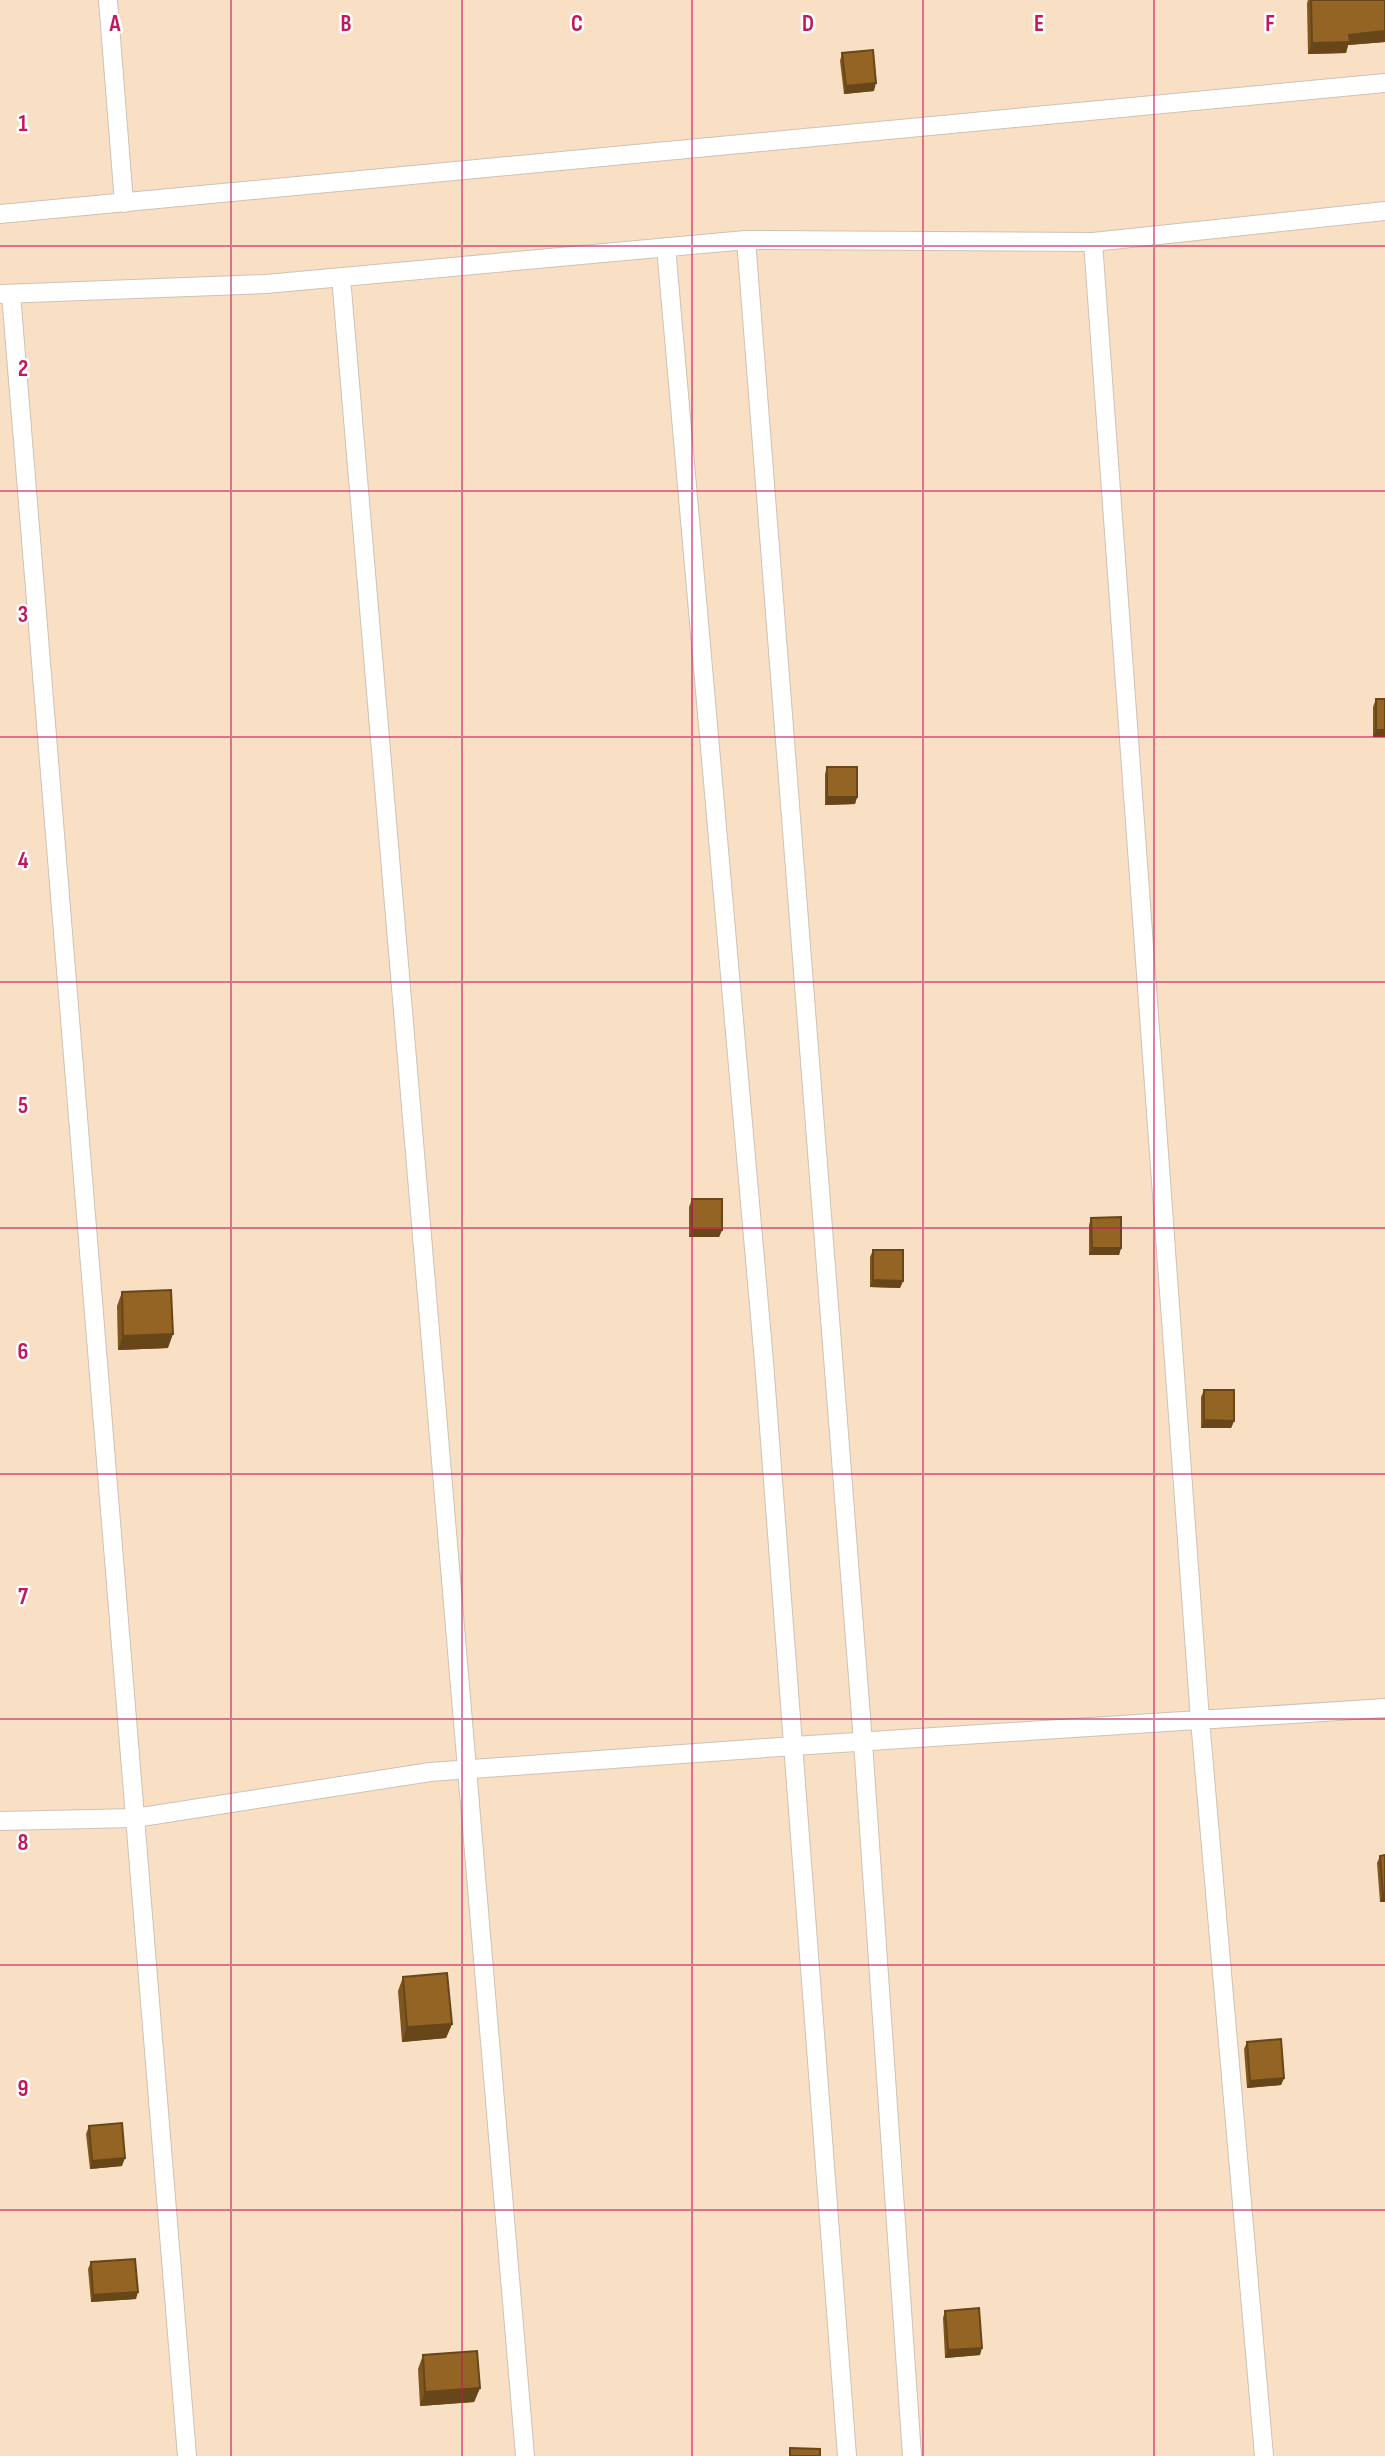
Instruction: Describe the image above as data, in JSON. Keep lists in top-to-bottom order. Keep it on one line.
{"grid":{"columns":["A","B","C","D","E","F"],"rows":["1","2","3","4","5","6","7","8","9"]}}
